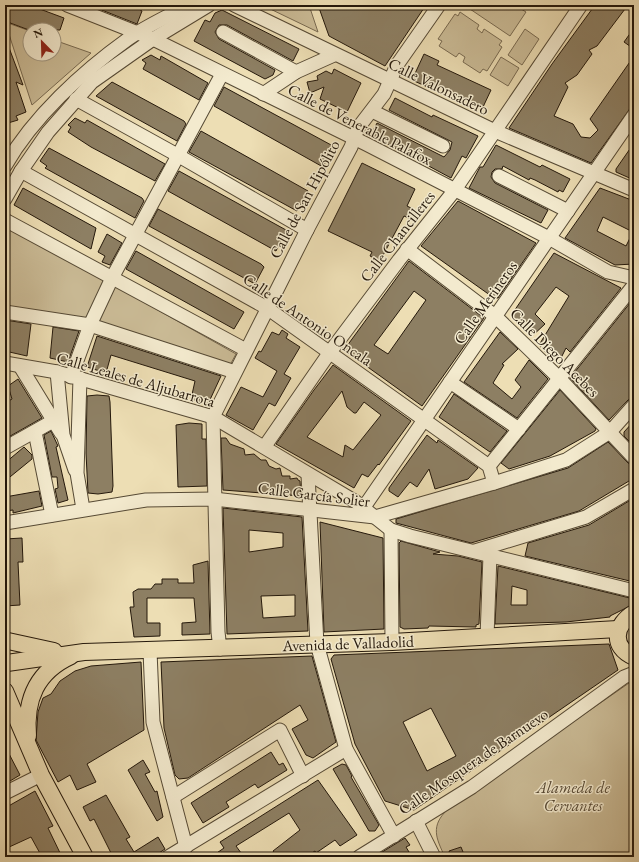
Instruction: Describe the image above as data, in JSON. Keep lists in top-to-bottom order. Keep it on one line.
{"streets":{"main road":["Avenida de Valladolid"],"street":["Calle Valonsadero","Calle de Venerable Palafox","Calle de San Hipólito","Calle Chancilleres","Calle Merineros","Calle de Antonio Oncala","Calle Diego Acebes","Calle Leales de Aljubarrota","Calle García Solier","Calle Mosquera de Barnuevo"]},"crossings":[["Calle Valonsadero","Calle de San Hipólito"],["Calle Valonsadero","Calle Chancilleres"],["Calle Valonsadero","Calle Merineros"],["Calle de Venerable Palafox","Calle de San Hipólito"],["Calle de Venerable Palafox","Calle Chancilleres"],["Calle de Venerable Palafox","Calle Merineros"],["Calle de San Hipólito","Calle de Antonio Oncala"],["Calle de San Hipólito","Calle Leales de Aljubarrota"],["Calle Chancilleres","Calle de Antonio Oncala"],["Calle Chancilleres","Calle Diego Acebes"],["Calle Chancilleres","Calle Leales de Aljubarrota"],["Calle Merineros","Calle de Antonio Oncala"],["Calle Merineros","Calle Diego Acebes"],["Calle Merineros","Calle Leales de Aljubarrota"],["Calle Leales de Aljubarrota","Calle García Solier"]],"parks":["Alameda de Cervantes"],"north":"top left"}
